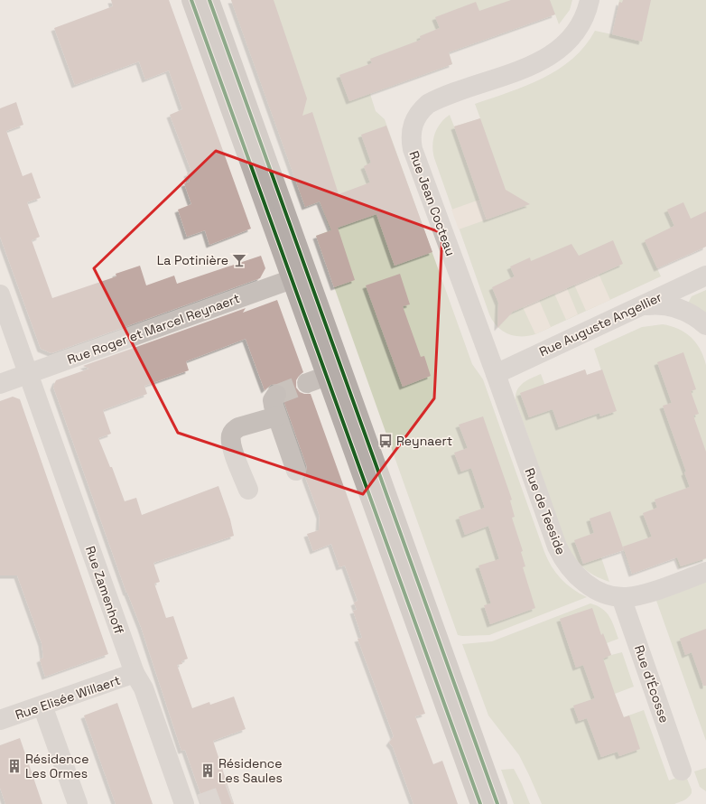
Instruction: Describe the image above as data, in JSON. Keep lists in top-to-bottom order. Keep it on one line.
{"streets":{"street":["Rue Jean Cocteau","Rue Auguste Angellier","Rue Roger et Marcel Reynaert","Rue de Teeside","Rue Zamenhoff","Rue d'Écosse","Rue Elisée Willaert"]},"crossings":[["Rue Jean Cocteau","Rue Auguste Angellier"],["Rue Jean Cocteau","Rue de Teeside"],["Rue Auguste Angellier","Rue de Teeside"],["Rue Roger et Marcel Reynaert","Rue Zamenhoff"],["Rue de Teeside","Rue d'Écosse"],["Rue Zamenhoff","Rue Elisée Willaert"]],"places":{"bar":["La Potinière"],"bus stop":["Reynaert"],"building":["Résidence Les Ormes","Résidence Les Saules"]}}
